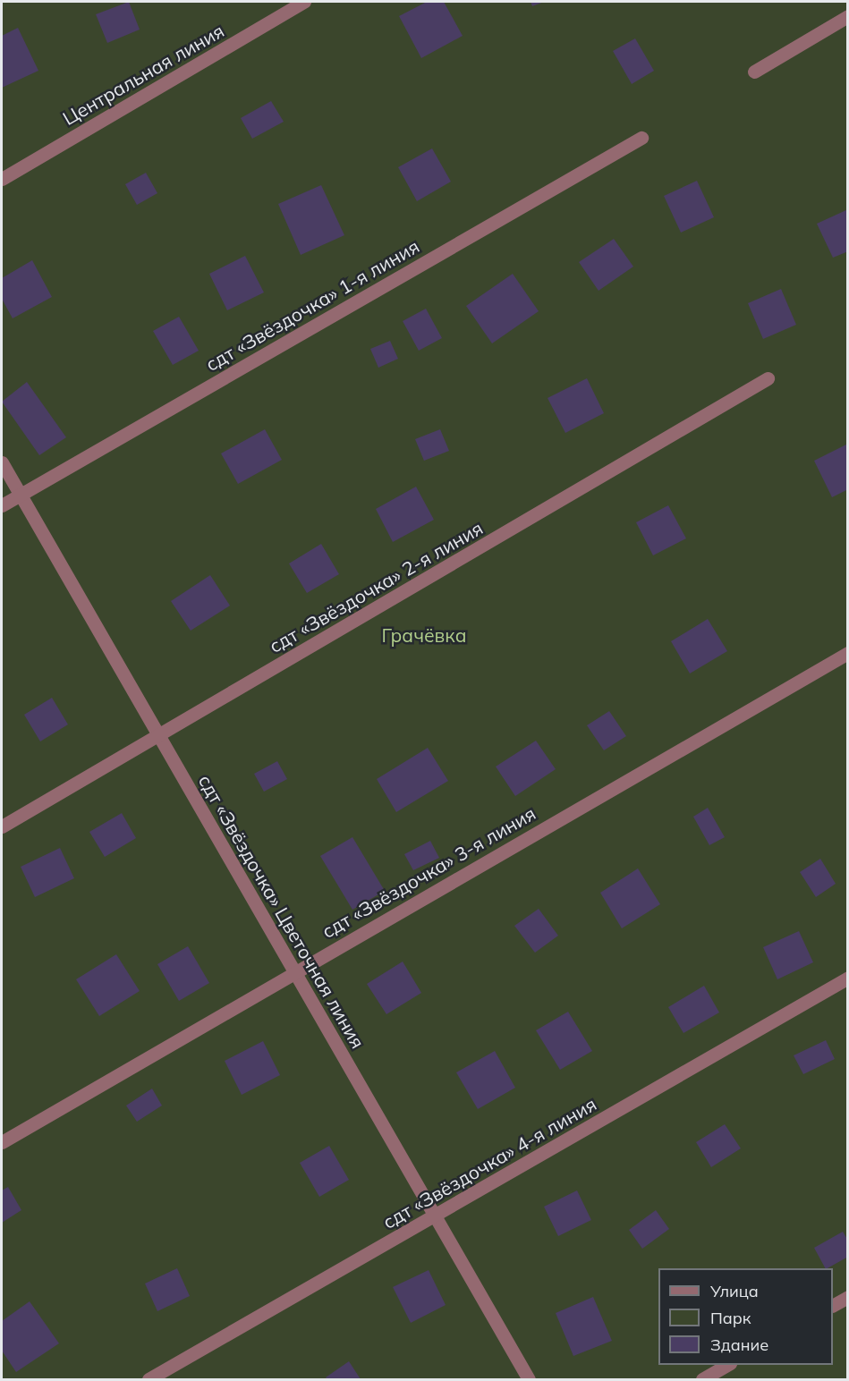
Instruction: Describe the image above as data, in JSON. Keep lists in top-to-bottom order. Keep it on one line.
{"streets":{"street":["Центральная линия","сдт «Звёздочка» 1-я линия","сдт «Звёздочка» 2-я линия","сдт «Звёздочка» 3-я линия","сдт «Звёздочка» Цветочная линия","сдт «Звёздочка» 4-я линия"]},"crossings":[["сдт «Звёздочка» 1-я линия","сдт «Звёздочка» Цветочная линия"],["сдт «Звёздочка» 2-я линия","сдт «Звёздочка» Цветочная линия"],["сдт «Звёздочка» 3-я линия","сдт «Звёздочка» Цветочная линия"],["сдт «Звёздочка» Цветочная линия","сдт «Звёздочка» 4-я линия"]],"parks":["Грачёвка"],"legend":["Улица","Парк","Здание"]}
